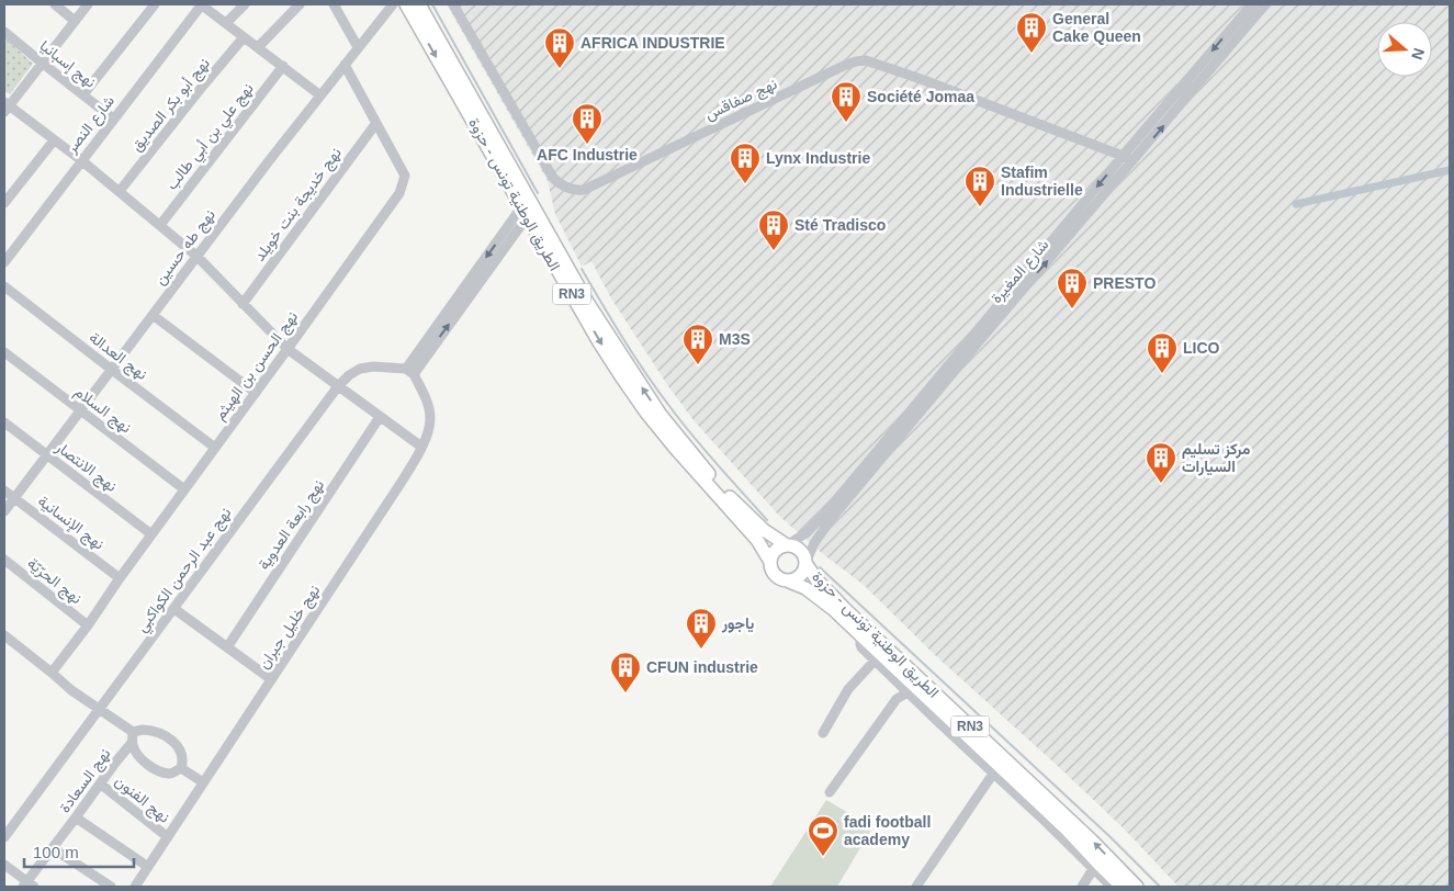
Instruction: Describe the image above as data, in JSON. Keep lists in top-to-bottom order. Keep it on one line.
{"streets":{"main road":["الطريق الوطنية تونس - حزوة","RN3"],"street":["نهج إسبانيا","نهج صفاقس","نهج أبو بكر الصديق","شارع النصر","نهج علي بن أبي طالب","نهج خديجة بنت خويلد","نهج طه حسين","شارع المغيرة","نهج العدالة","نهج الحسن بن الهيثم","نهج السلام","نهج الانتصار","نهج الإنسانية","نهج رابعة العدوية","نهج عبد الرحمن الكواكبي","نهج الحرّيّة","نهج خليل جبران","نهج السعادة","نهج الفنون"]},"crossings":[["نهج إسبانيا","شارع النصر"],["نهج صفاقس","شارع المغيرة"],["الطريق الوطنية تونس - حزوة","شارع المغيرة"],["الطريق الوطنية تونس - حزوة","RN3"],["نهج خديجة بنت خويلد","نهج الحسن بن الهيثم"],["نهج طه حسين","نهج العدالة"],["نهج طه حسين","نهج الحسن بن الهيثم"],["نهج طه حسين","نهج السلام"],["نهج طه حسين","نهج الانتصار"],["نهج طه حسين","نهج الإنسانية"],["شارع المغيرة","RN3"],["نهج العدالة","نهج الحسن بن الهيثم"],["نهج الحسن بن الهيثم","نهج السلام"],["نهج الحسن بن الهيثم","نهج الانتصار"],["نهج الحسن بن الهيثم","نهج الإنسانية"],["نهج الحسن بن الهيثم","نهج الحرّيّة"],["نهج عبد الرحمن الكواكبي","نهج خليل جبران"],["نهج خليل جبران","نهج الفنون"],["نهج السعادة","نهج الفنون"]],"places":{"building":["General Cake Queen","AFRICA INDUSTRIE","Société Jomaa","AFC Industrie","Lynx Industrie","Stafim Industrielle","Sté Tradisco","PRESTO","M3S","LICO","مركز تسليم السيارات","ياجور","CFUN industrie"],"sports":["fadi football academy"]},"scale_bar":"100 m","north":"right"}
